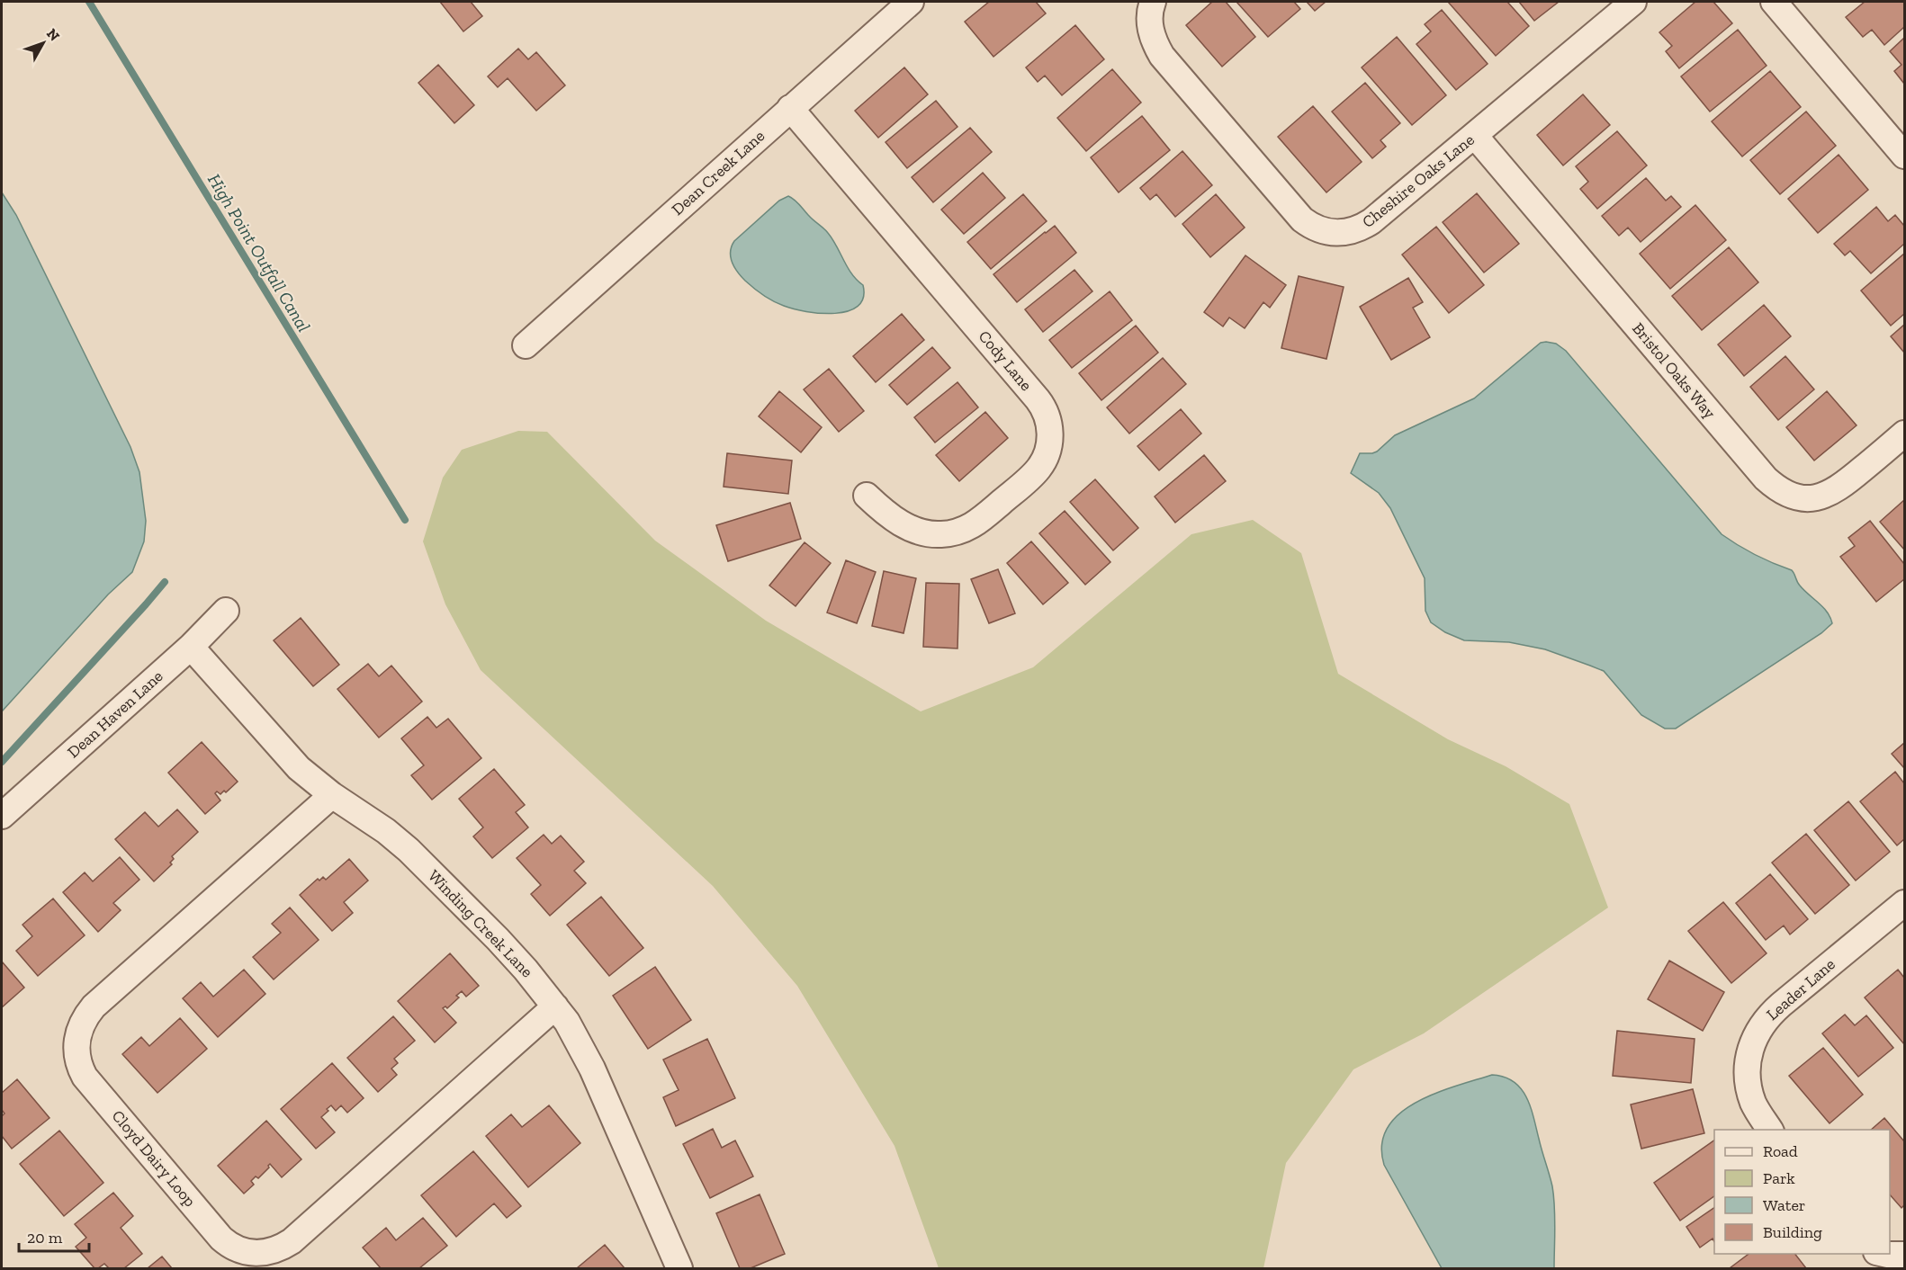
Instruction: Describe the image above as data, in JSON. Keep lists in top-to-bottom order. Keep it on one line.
{"streets":{"street":["Dean Creek Lane","Cheshire Oaks Lane","Cody Lane","Bristol Oaks Way","Dean Haven Lane","Winding Creek Lane","Leader Lane","Cloyd Dairy Loop"]},"crossings":[["Dean Creek Lane","Cody Lane"],["Cheshire Oaks Lane","Bristol Oaks Way"],["Dean Haven Lane","Winding Creek Lane"],["Winding Creek Lane","Cloyd Dairy Loop"]],"water":["High Point Outfall Canal"],"legend":["Road","Park","Water","Building"],"scale_bar":"20 m","north":"top right"}
